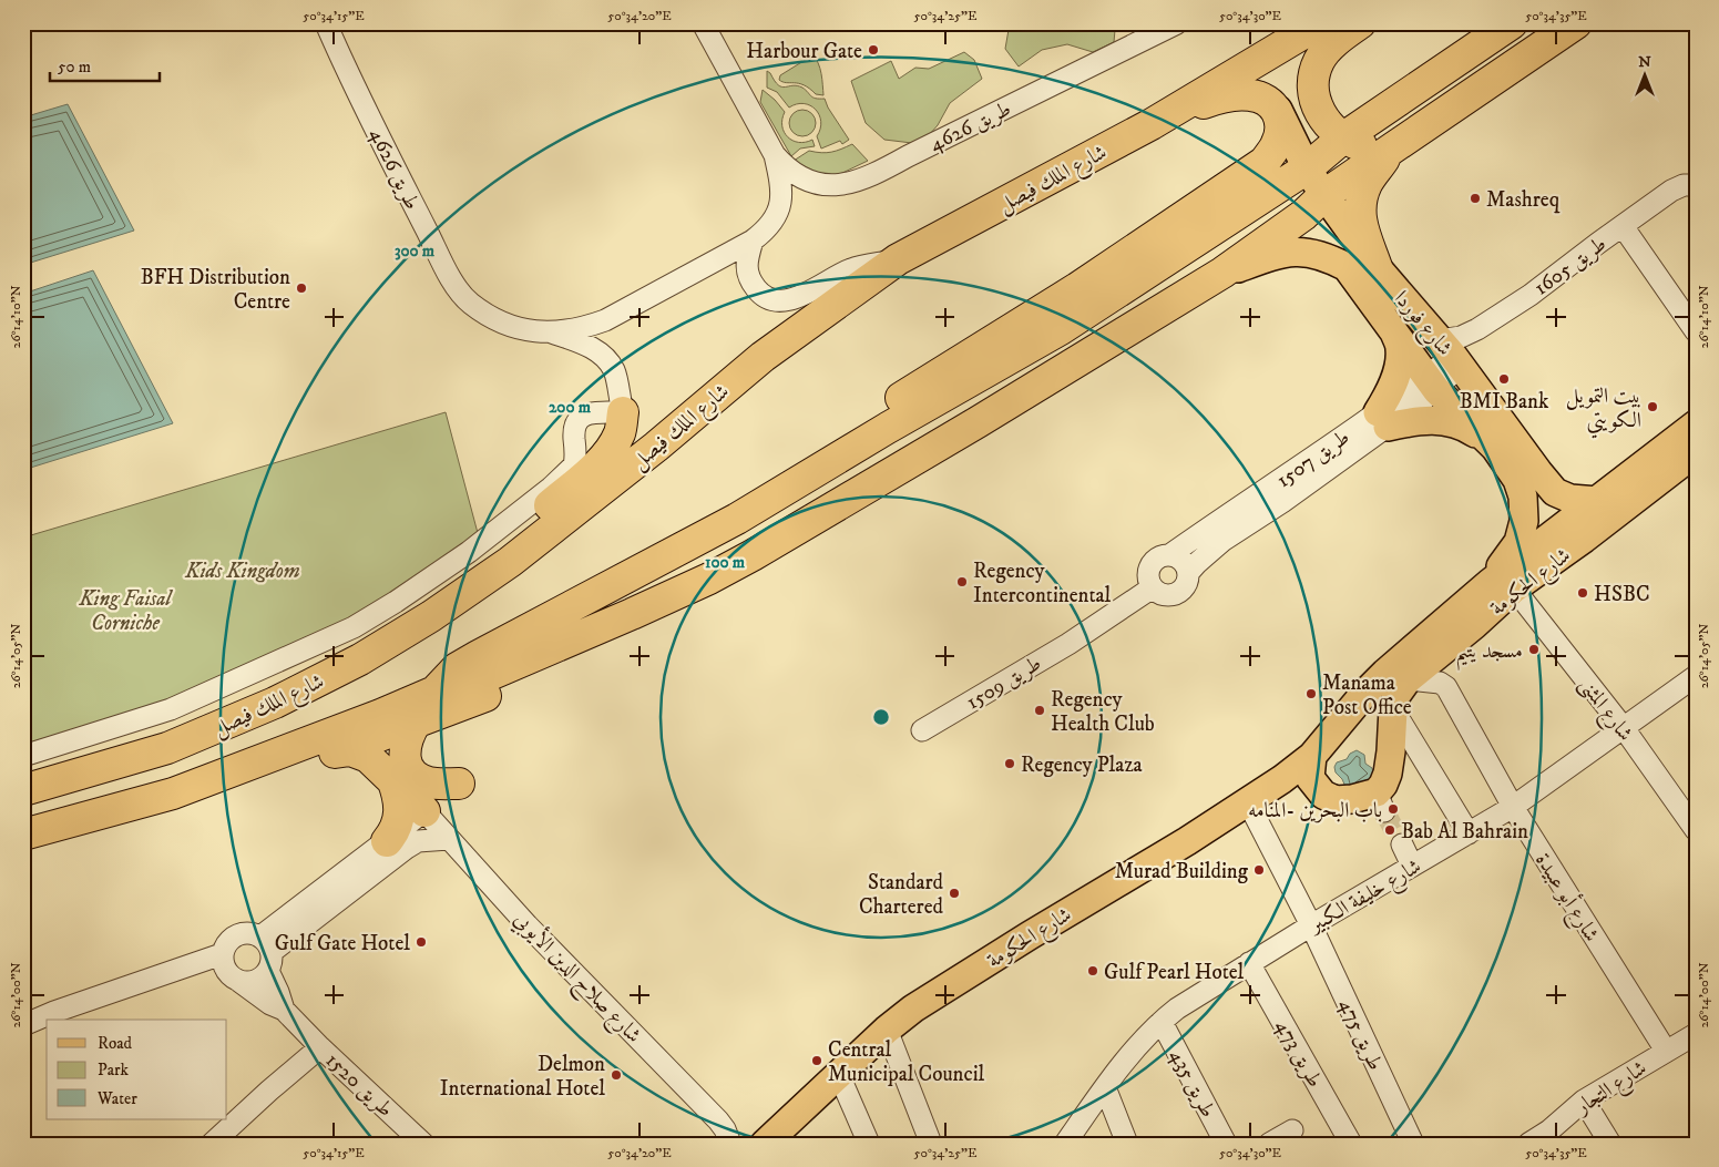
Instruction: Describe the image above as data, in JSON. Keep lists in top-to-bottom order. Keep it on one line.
{"streets":{"highway":["شارع الملك فيصل"],"main road":["شارع فوردا","شارع الحكومة"],"street":["طريق 4626","طريق 1605","طريق 1507","طريق 1509","شارع المثنى","شارع خليفة الكبير","شارع أبو عبيدة","شارع صلاح الدين الأيوبي","طريق 475","طريق 473","طريق 435","طريق 1520","شارع التجار"]},"crossings":[["طريق 4626","شارع الملك فيصل"],["طريق 1605","شارع فوردا"],["طريق 1605","طريق 1507"],["شارع فوردا","طريق 1507"],["شارع فوردا","شارع الحكومة"],["شارع فوردا","شارع المثنى"],["طريق 1507","طريق 1509"],["شارع الحكومة","شارع المثنى"],["شارع الحكومة","شارع أبو عبيدة"],["شارع الحكومة","طريق 475"],["شارع المثنى","شارع خليفة الكبير"],["شارع خليفة الكبير","شارع أبو عبيدة"],["شارع خليفة الكبير","طريق 475"],["شارع خليفة الكبير","طريق 473"],["شارع خليفة الكبير","طريق 435"],["شارع أبو عبيدة","شارع التجار"]],"parks":["Kids Kingdom","King Faisal Corniche"],"places":["Harbour Gate","Mashreq","BFH Distribution Centre","BMI Bank","بيت التمويل الكويتي","Regency Intercontinental","HSBC","مسجد يتيم","Manama Post Office","Regency Health Club","Regency Plaza","باب البحرين -المنامه","Bab Al Bahrain","Murad Building","Standard Chartered","Gulf Gate Hotel","Gulf Pearl Hotel","Central Municipal Council","Delmon International Hotel"],"legend":["Road","Park","Water"],"scale_bar":"50 m","north":"top","coordinates":["50°34'15\"E","50°34'20\"E","50°34'25\"E","50°34'30\"E","50°34'35\"E","26°14'10\"N","26°14'05\"N","26°14'00\"N"],"rings":["300 m","200 m","100 m"]}
